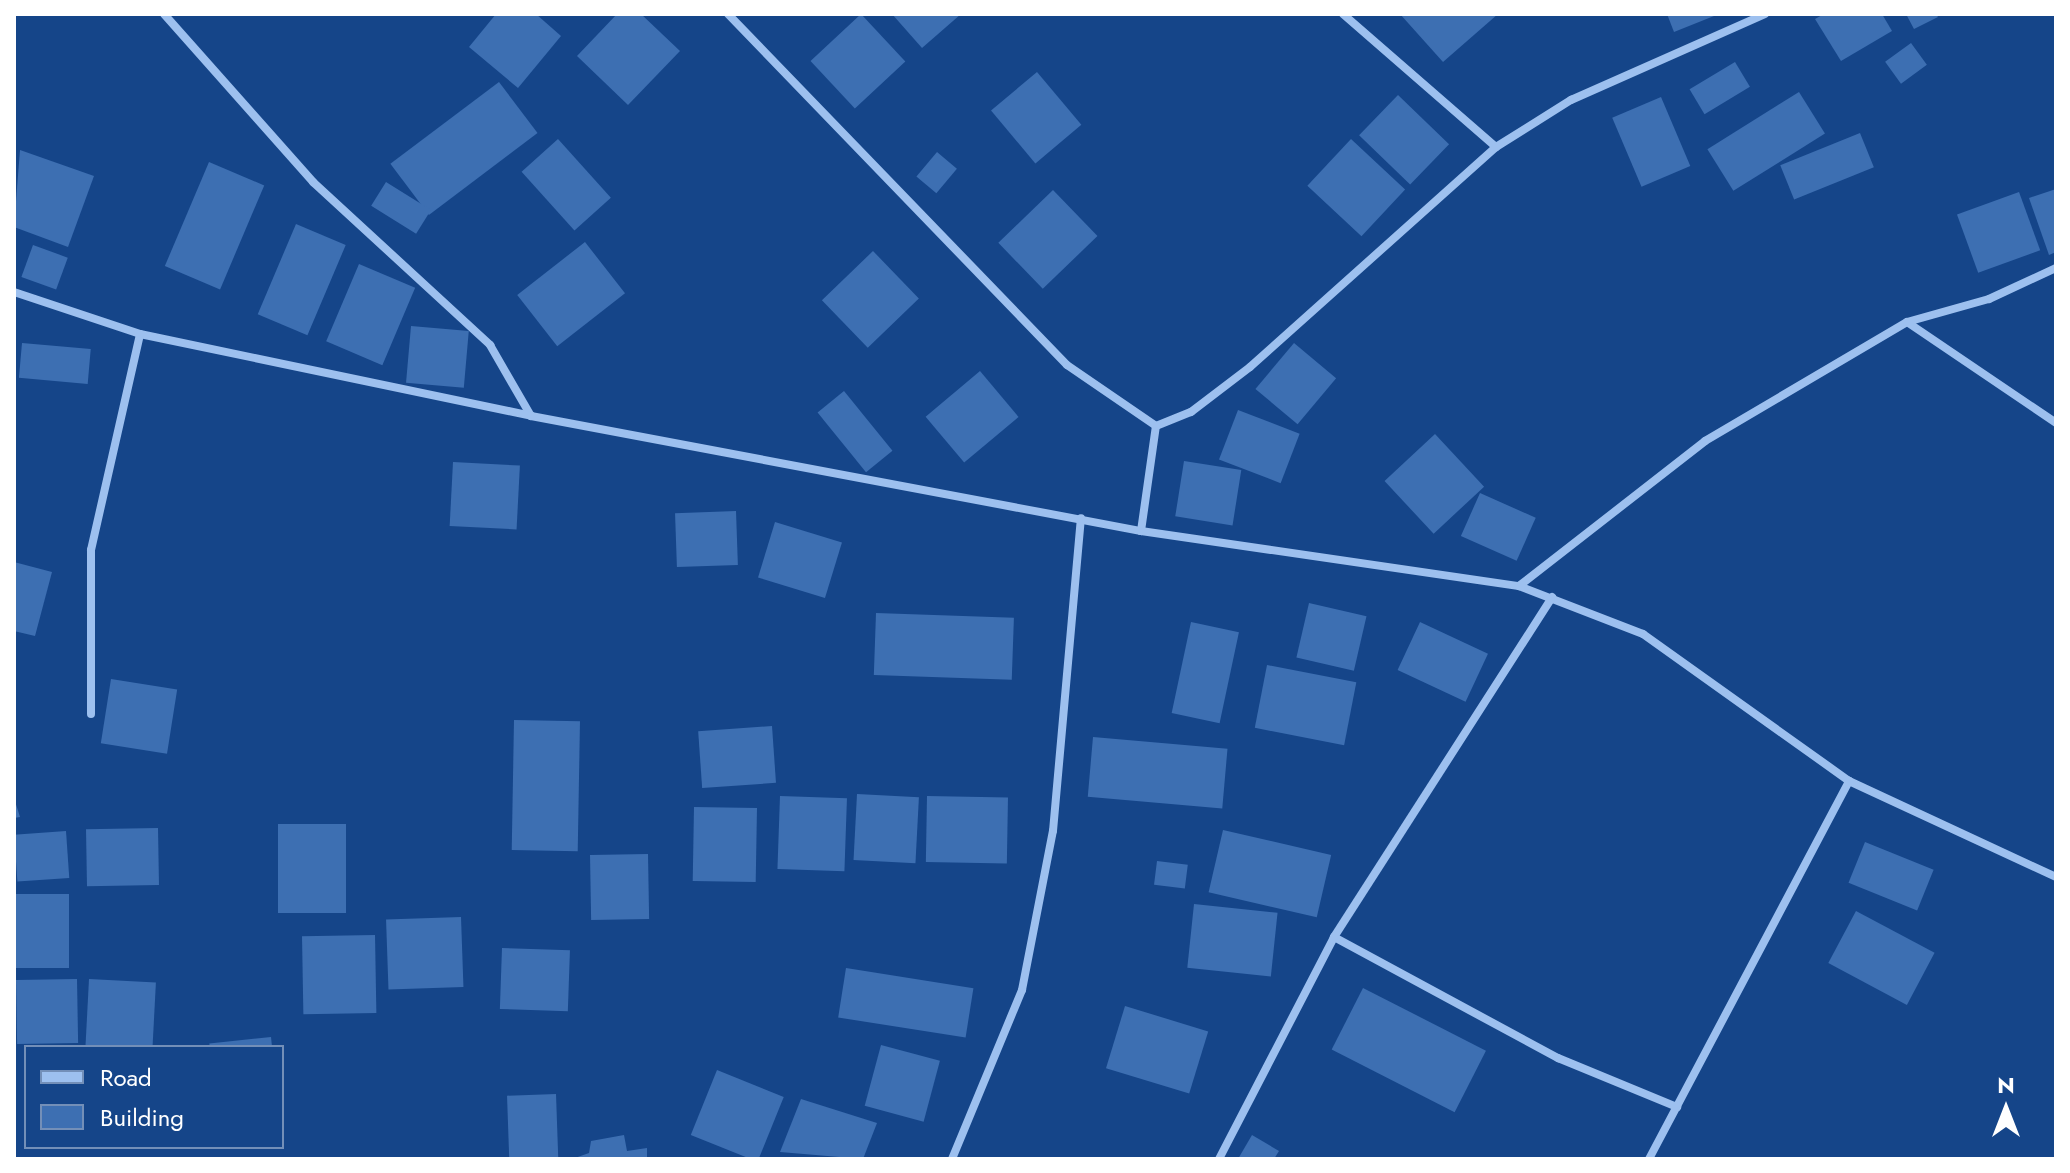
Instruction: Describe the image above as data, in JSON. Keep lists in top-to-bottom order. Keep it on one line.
{"legend":["Road","Building"],"north":"top"}
